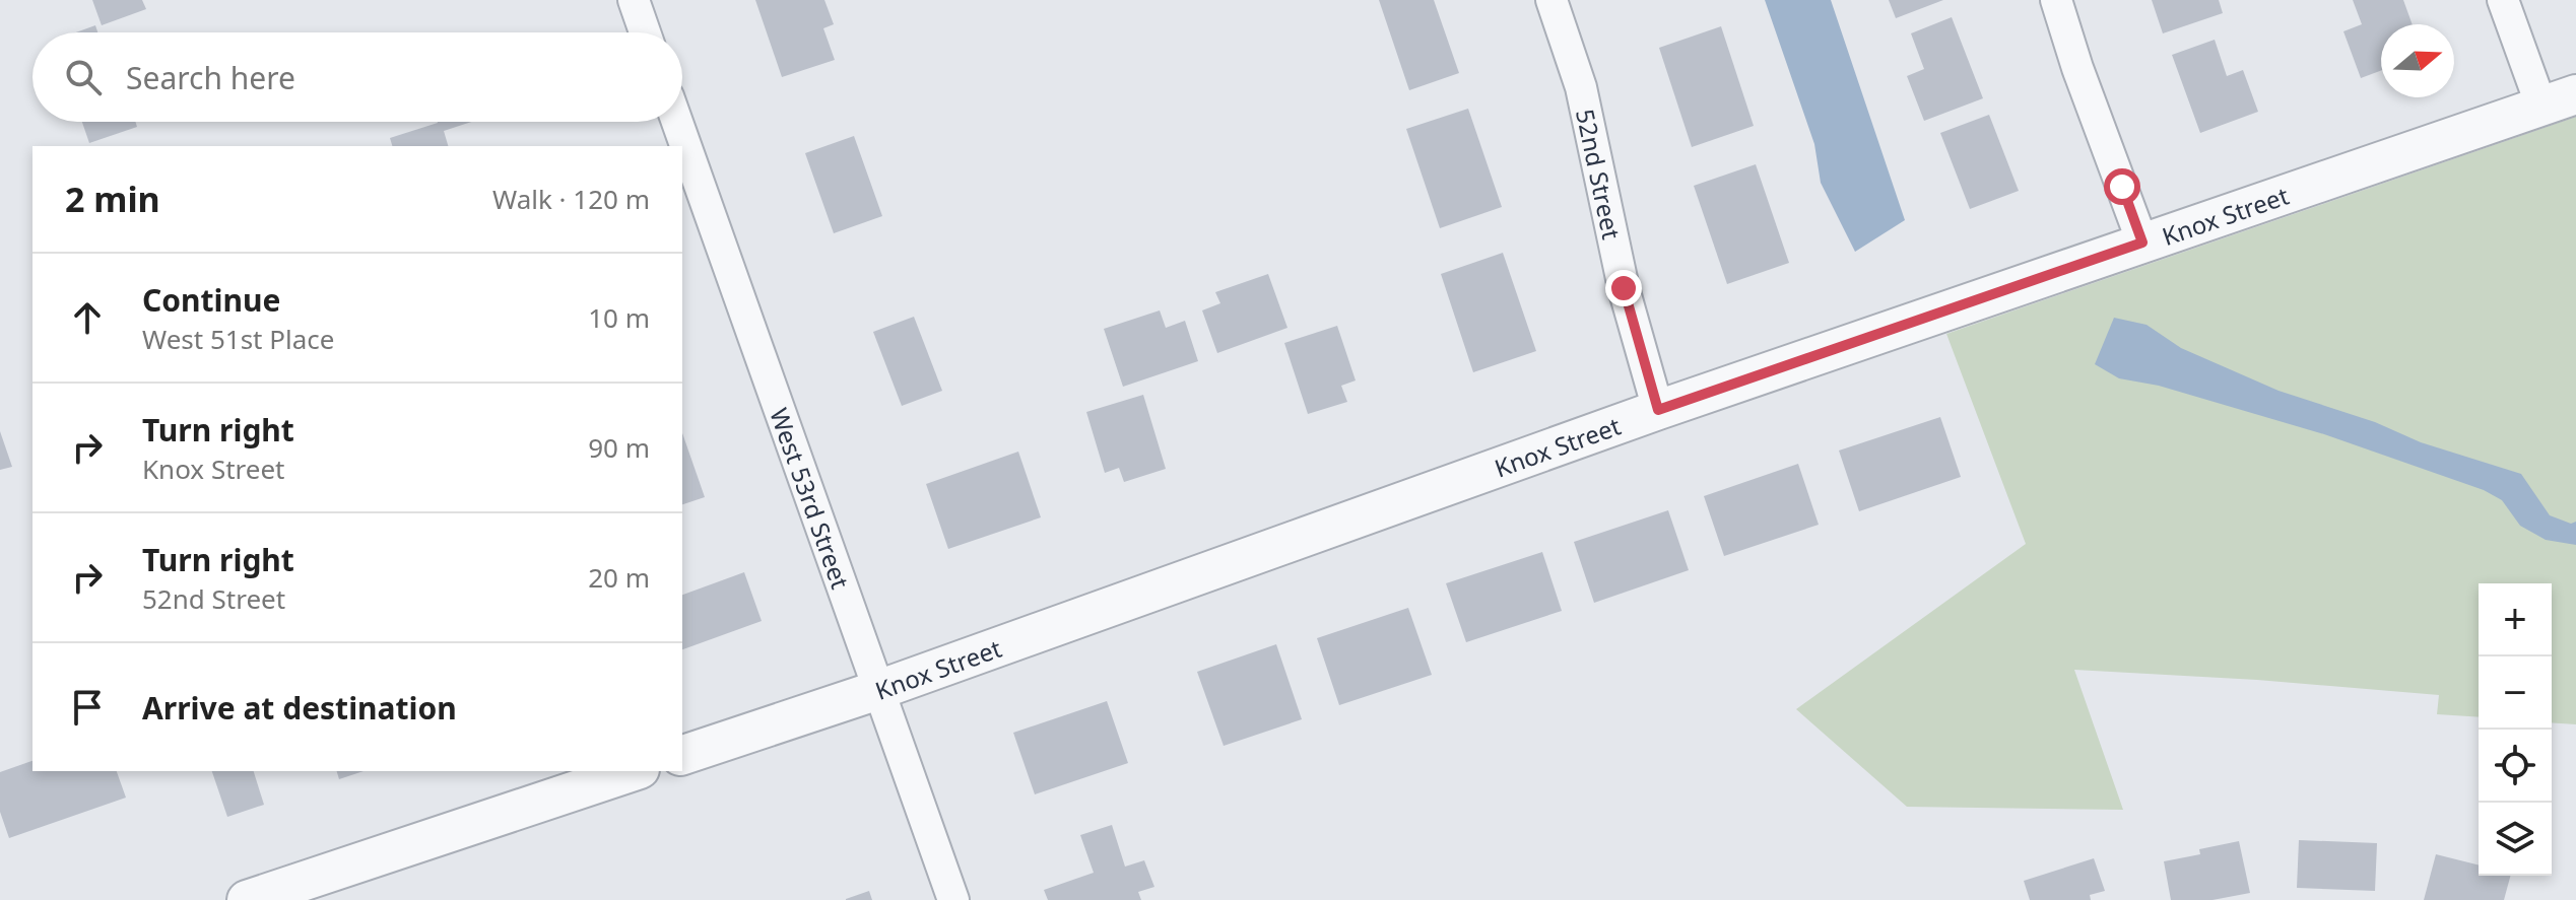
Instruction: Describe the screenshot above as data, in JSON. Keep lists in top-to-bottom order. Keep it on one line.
{"streets":{"street":["52nd Street","Knox Street","West 53rd Street"]},"crossings":[["52nd Street","Knox Street"],["Knox Street","West 53rd Street"]],"north":"right","page":{"search":"Search here","heading":["2 min","Walk · 120 m"],"list":[["Continue","West 51st Place","10 m"],["Turn right","Knox Street","90 m"],["Turn right","52nd Street","20 m"],"Arrive at destination"],"map_buttons":["+","−"]}}
